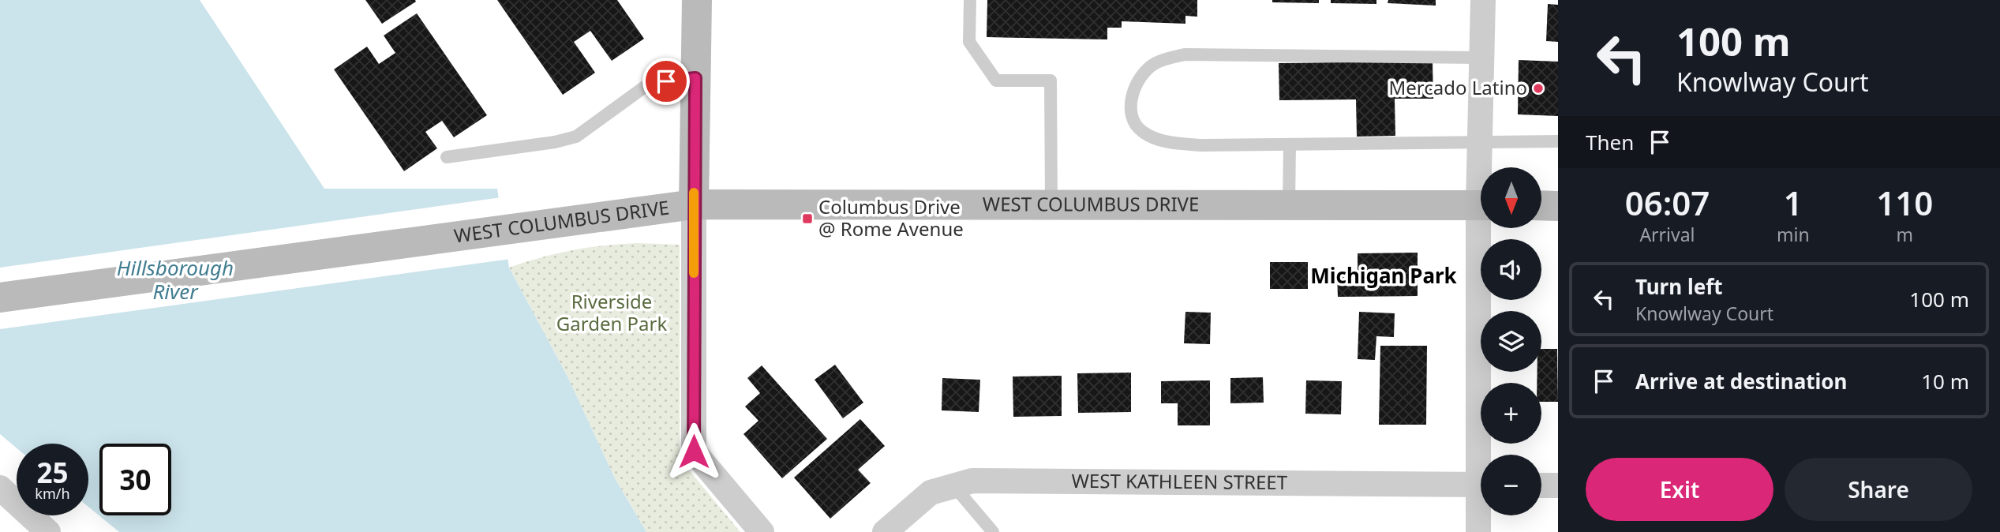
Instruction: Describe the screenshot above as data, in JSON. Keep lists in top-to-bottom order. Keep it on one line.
{"streets":{"main road":["WEST COLUMBUS DRIVE"],"street":["WEST KATHLEEN STREET"]},"districts":["Michigan Park"],"water":["Hillsborough River"],"parks":["Riverside Garden Park"],"places":{"other":["Mercado Latino"],"transit":["Columbus Drive @ Rome Avenue"]},"north":"bottom","page":{"turn":["100 m","Knowlway Court"],"then":"Then","map_buttons":["+","−"],"eta":["06:07","Arrival","1","min","110","m"],"list":[{"name":"Turn left","note":"Knowlway Court","value":"100 m"},{"name":"Arrive at destination","value":"10 m"}],"speed":"25 km/h","limit":"30","buttons":["Exit","Share"]}}
